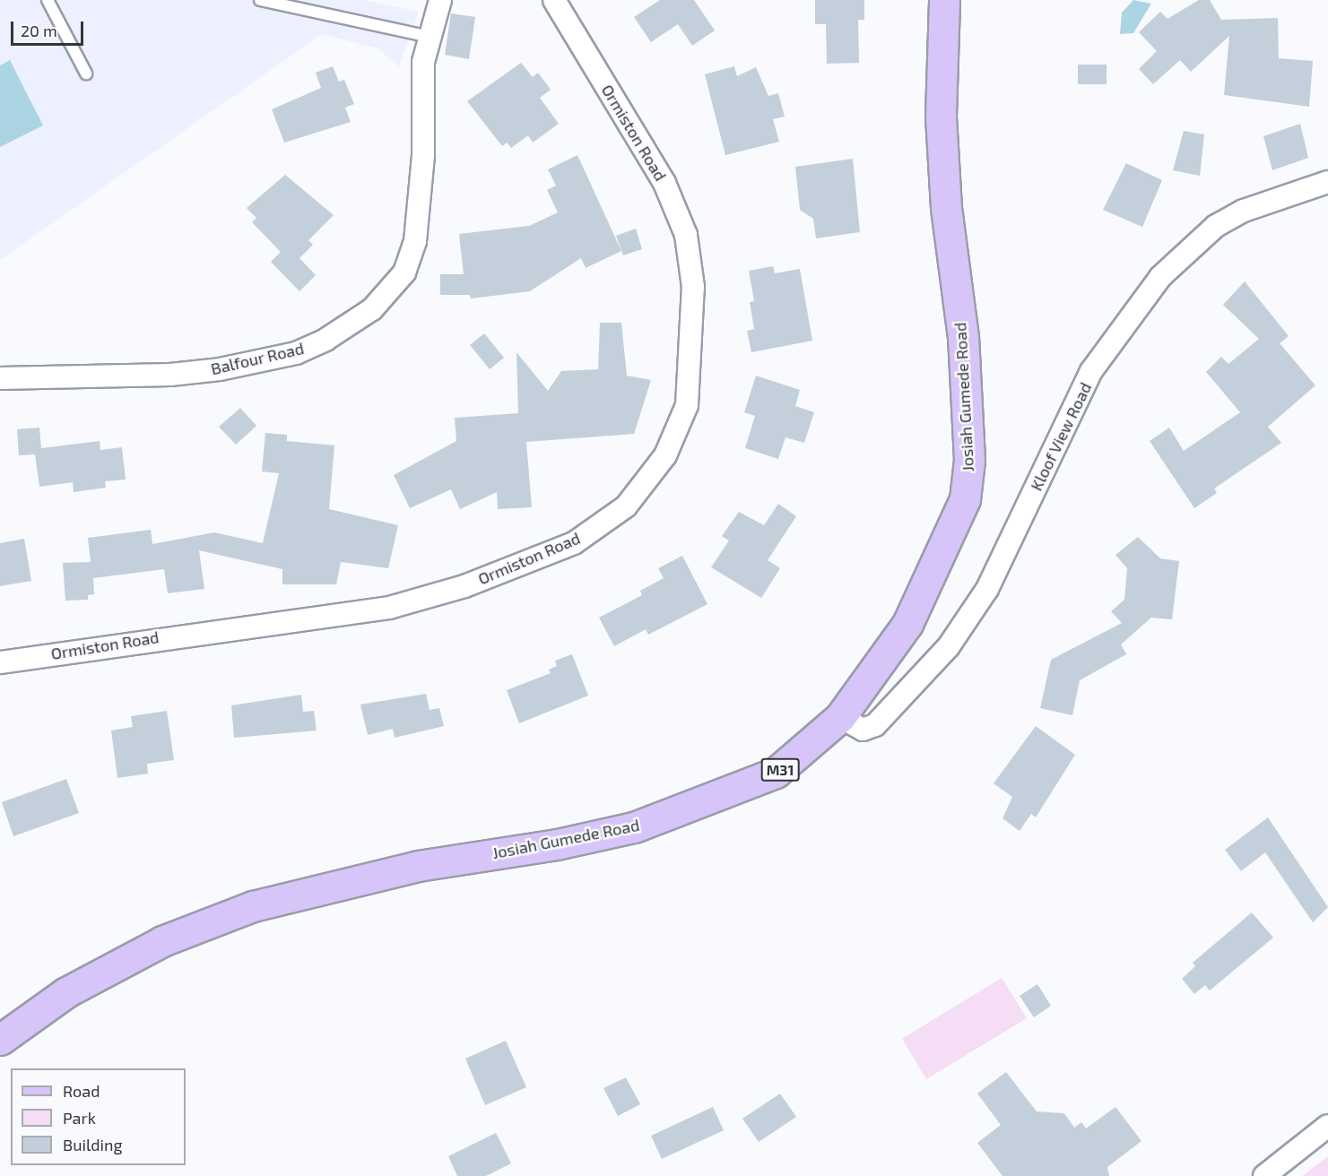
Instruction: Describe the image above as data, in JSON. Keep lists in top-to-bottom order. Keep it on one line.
{"streets":{"main road":["Josiah Gumede Road","M31"],"street":["Ormiston Road","Balfour Road","Kloof View Road"]},"crossings":[["Josiah Gumede Road","Kloof View Road"]],"legend":["Road","Park","Building"],"scale_bar":"20 m"}
